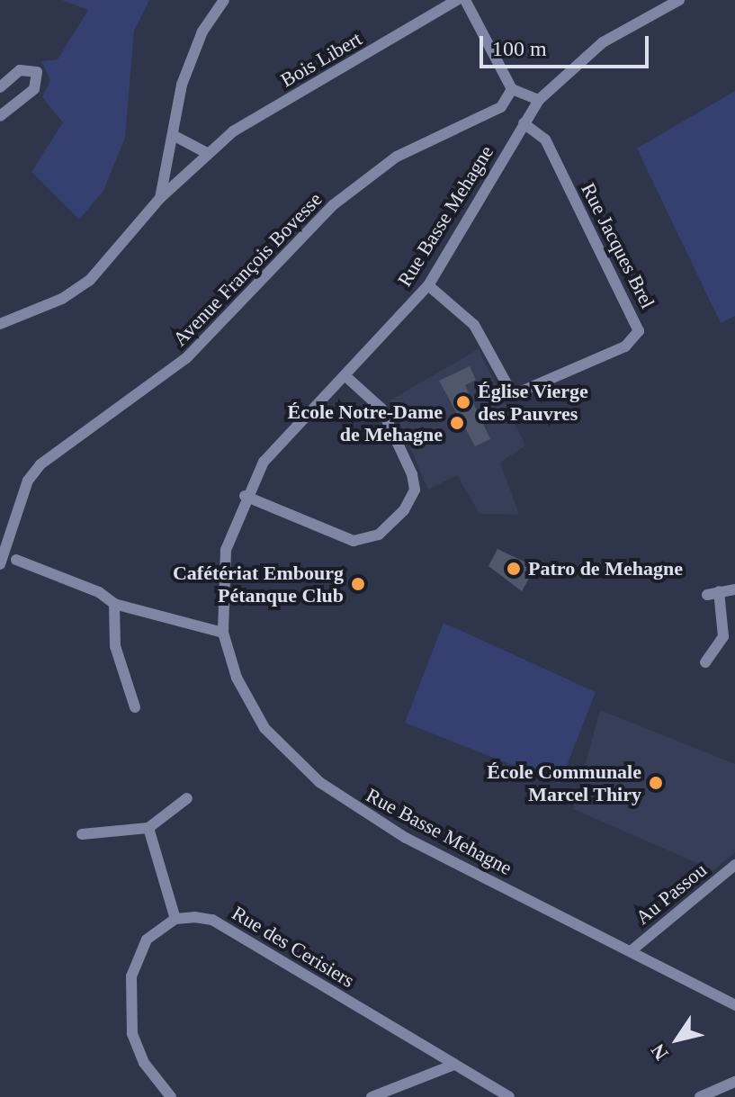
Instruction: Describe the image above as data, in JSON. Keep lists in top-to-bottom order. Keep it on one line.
{"streets":{"street":["Bois Libert","Rue Basse Mehagne","Rue Jacques Brel","Avenue François Bovesse","Au Passou","Rue des Cerisiers"]},"crossings":[["Rue Basse Mehagne","Rue Jacques Brel"],["Rue Basse Mehagne","Au Passou"]],"places":["Église Vierge des Pauvres","École Notre-Dame de Mehagne","Patro de Mehagne","Cafétériat Embourg Pétanque Club","École Communale Marcel Thiry"],"scale_bar":"100 m","north":"bottom left"}
